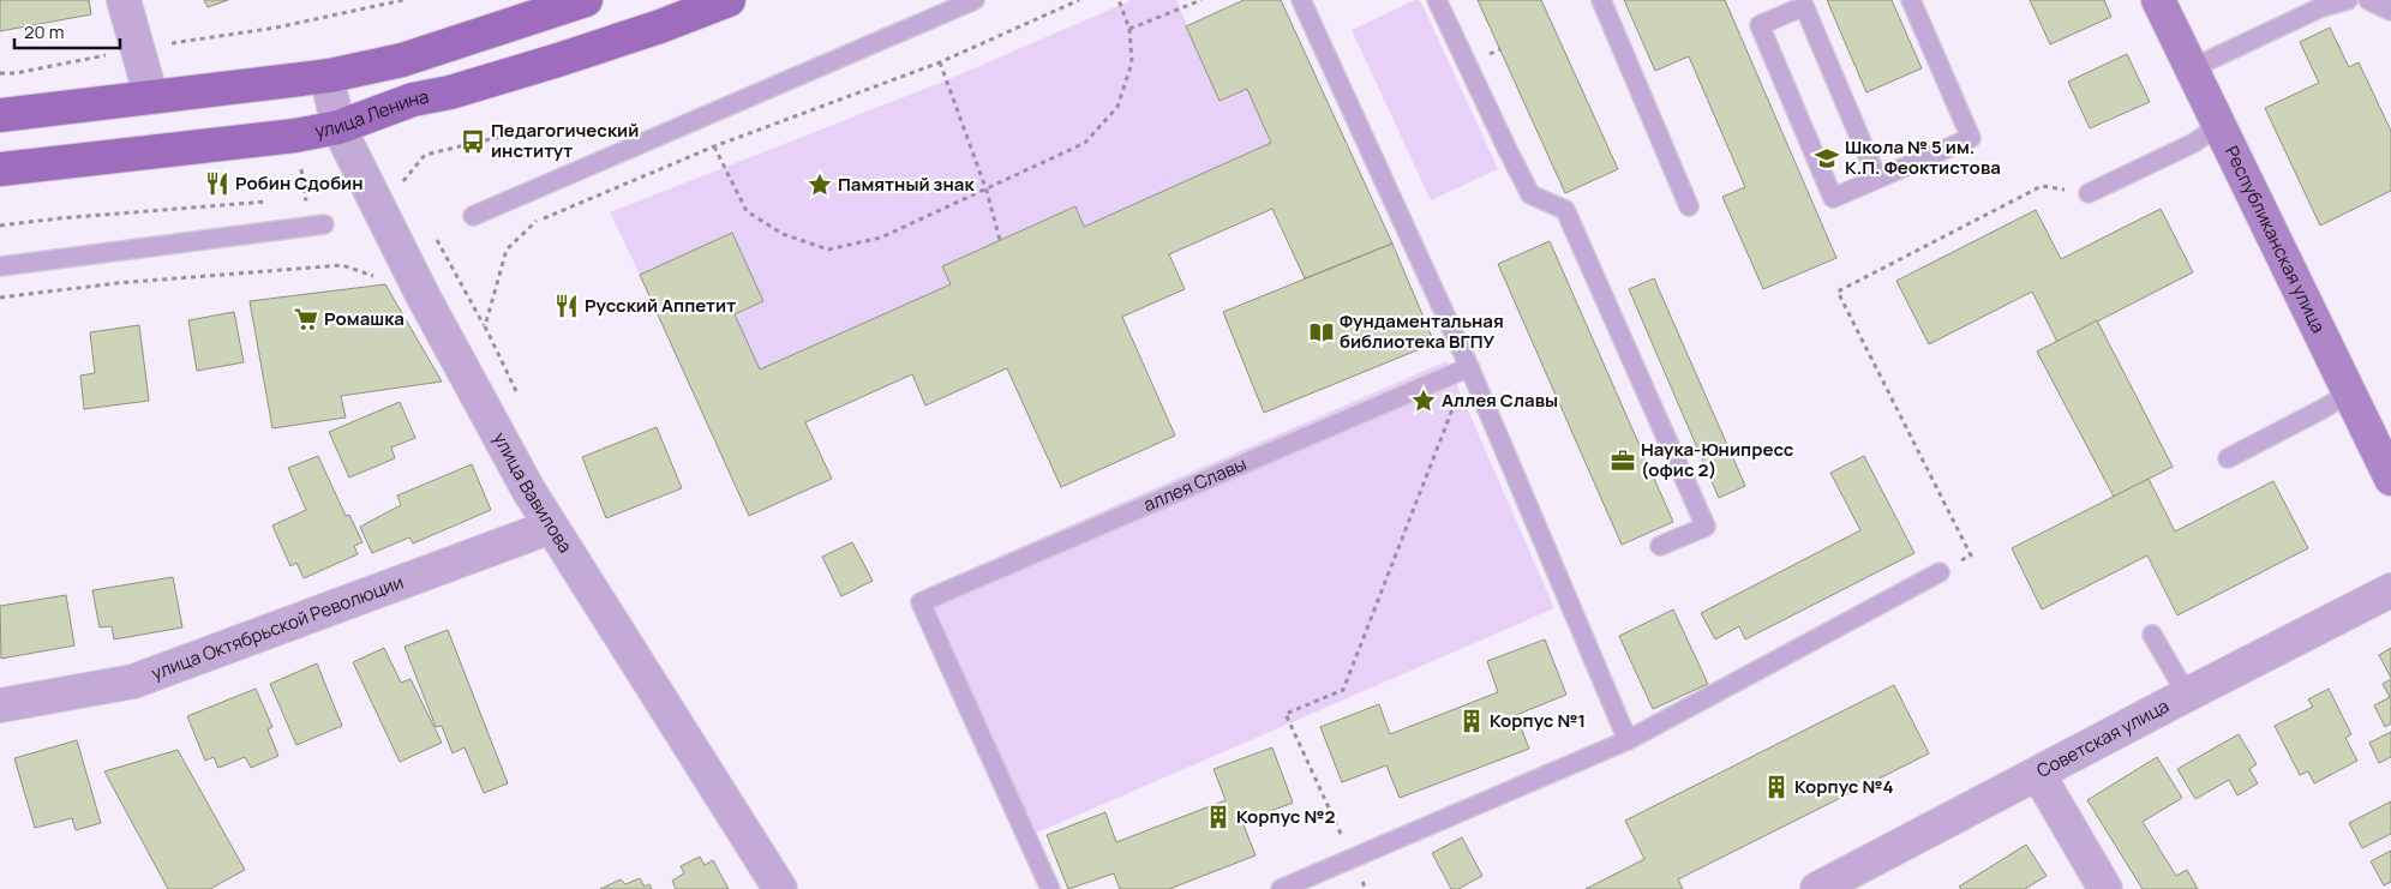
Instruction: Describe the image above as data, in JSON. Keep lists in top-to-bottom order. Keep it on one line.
{"streets":{"main road":["улица Ленина"],"street":["Республиканская улица","улица Вавилова","улица Октябрьской Революции","Советская улица"],"lane":["аллея Славы"]},"crossings":[["улица Ленина","улица Вавилова"],["улица Вавилова","улица Октябрьской Революции"]],"places":{"bus stop":["Педагогический институт"],"school or university":["Школа № 5 им. К.П. Феоктистова"],"restaurant":["Робин Сдобин","Русский Аппетит"],"place":["Памятный знак","Аллея Славы"],"supermarket":["Ромашка"],"library":["Фундаментальная библиотека ВГПУ"],"office":["Наука-Юнипресс (офис 2)"],"building":["Корпус №1","Корпус №4","Корпус №2"]},"scale_bar":"20 m"}
